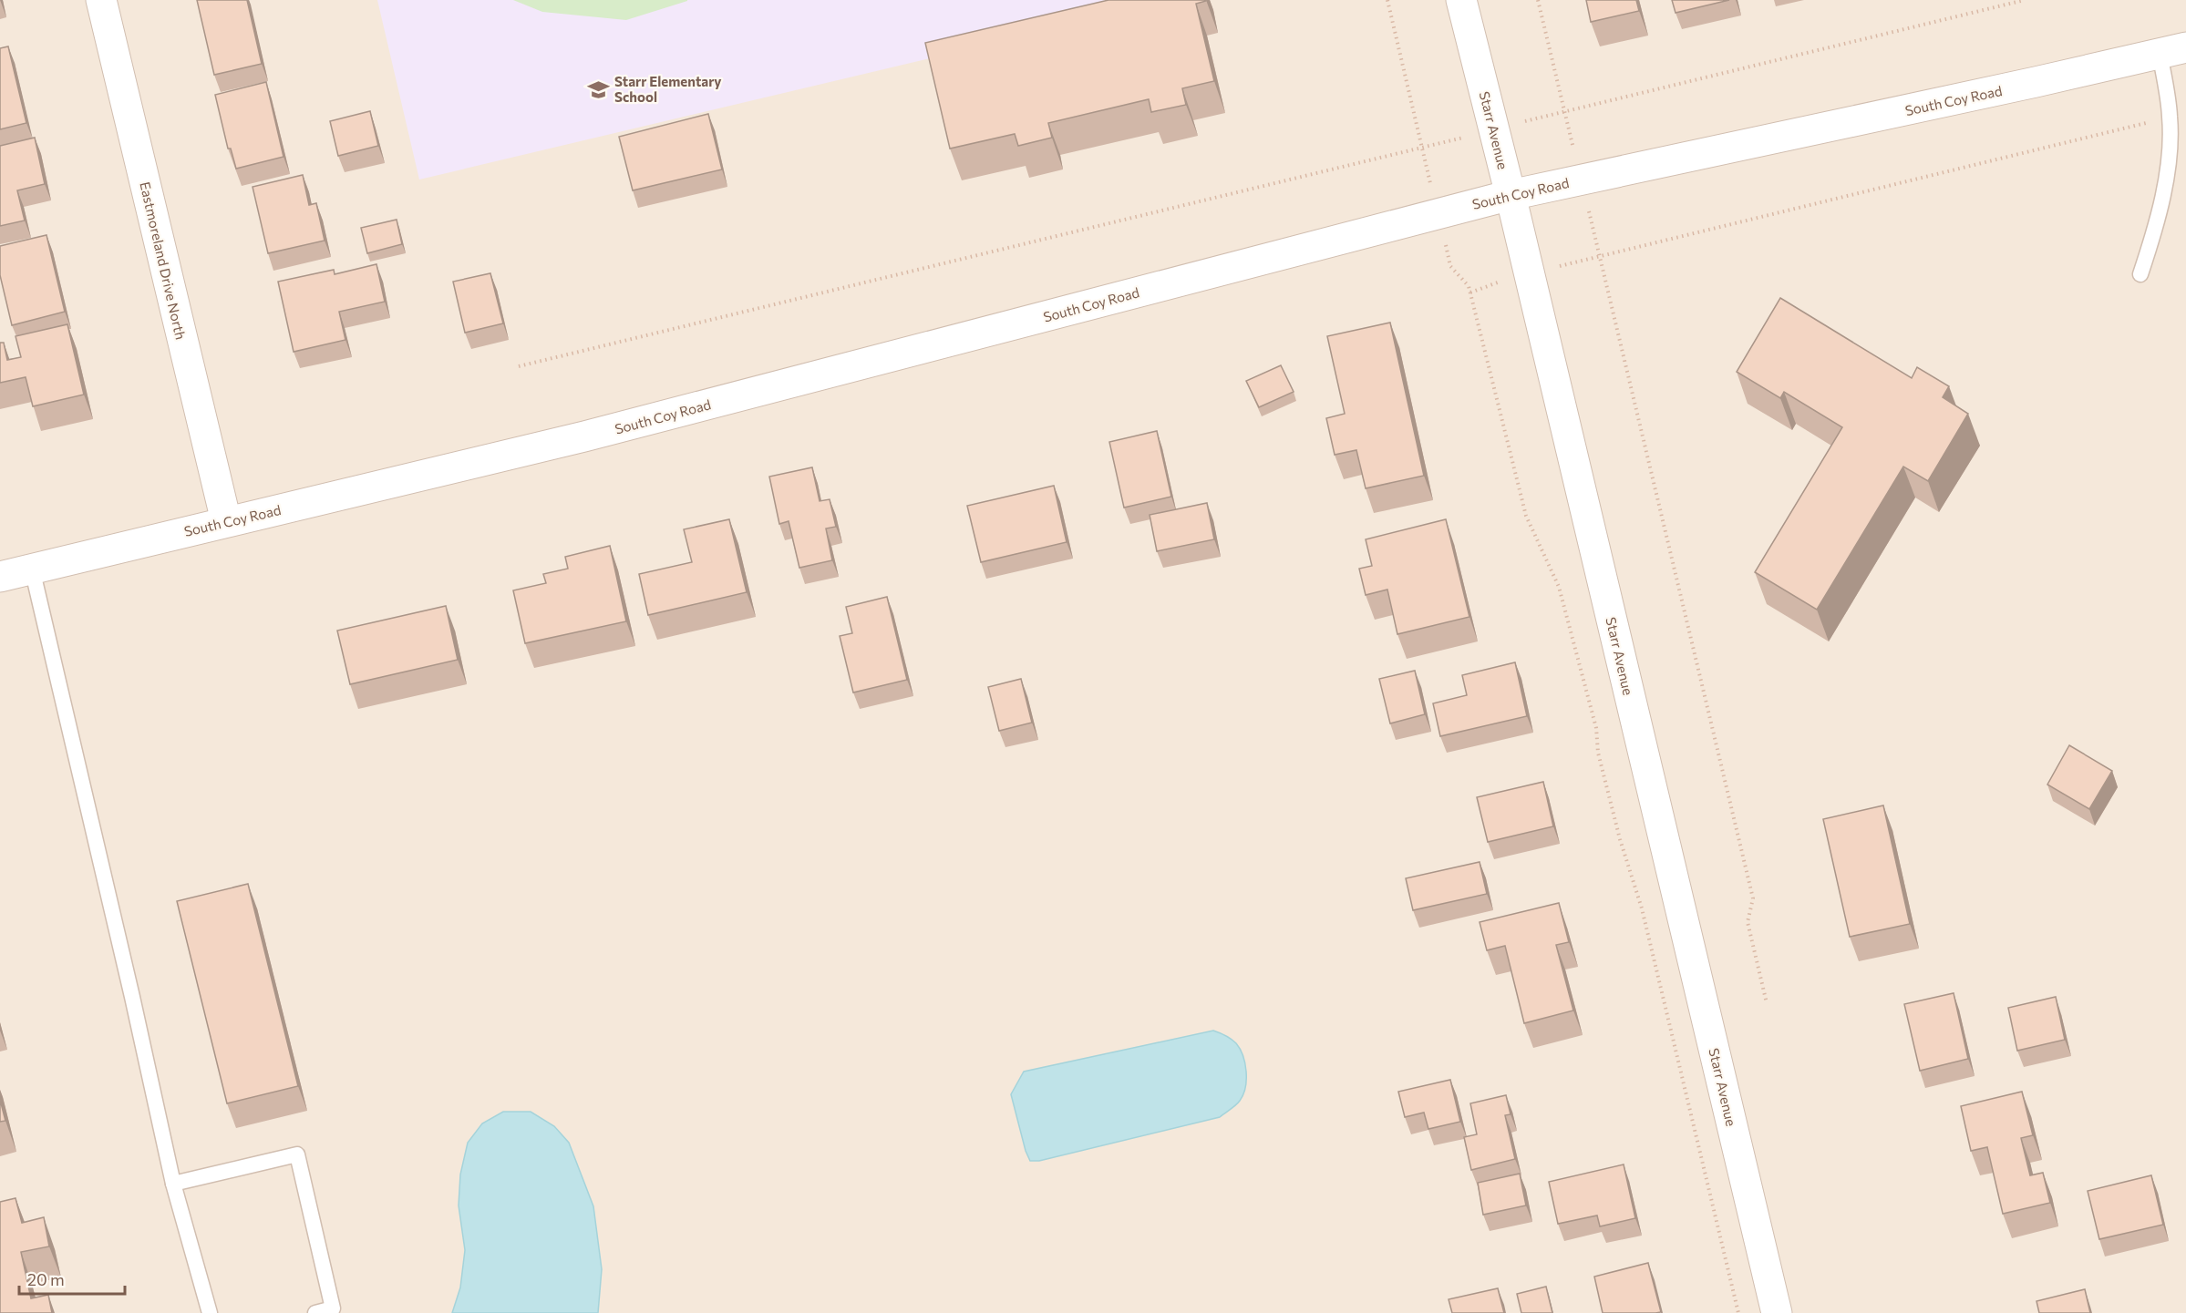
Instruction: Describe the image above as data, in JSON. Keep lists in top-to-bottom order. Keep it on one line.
{"streets":{"street":["South Coy Road","Starr Avenue","Eastmoreland Drive North"]},"crossings":[["South Coy Road","Starr Avenue"],["South Coy Road","Eastmoreland Drive North"]],"places":{"school or university":["Starr Elementary School"]},"scale_bar":"20 m"}
